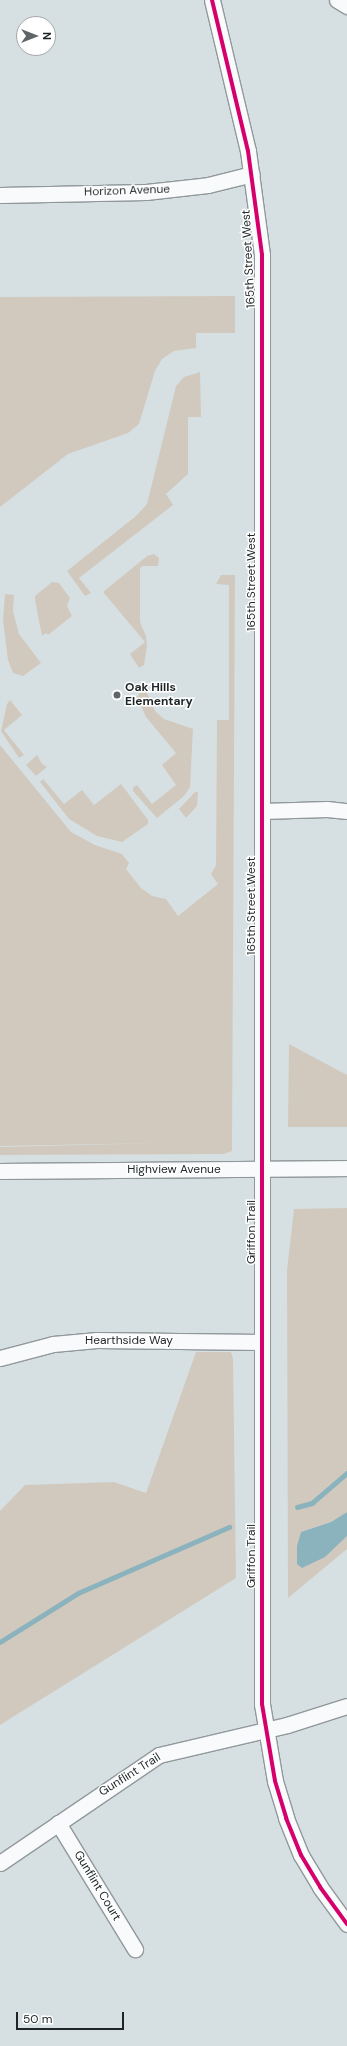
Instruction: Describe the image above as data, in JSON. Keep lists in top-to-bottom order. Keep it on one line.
{"streets":{"street":["Horizon Avenue","165th Street West","Highview Avenue","Griffon Trail","Hearthside Way","Gunflint Trail","Gunflint Court"]},"crossings":[["Horizon Avenue","165th Street West"],["165th Street West","Highview Avenue"],["165th Street West","Griffon Trail"],["Highview Avenue","Griffon Trail"],["Griffon Trail","Hearthside Way"],["Griffon Trail","Gunflint Trail"],["Gunflint Trail","Gunflint Court"]],"places":["Oak Hills Elementary"],"scale_bar":"50 m","north":"right"}
